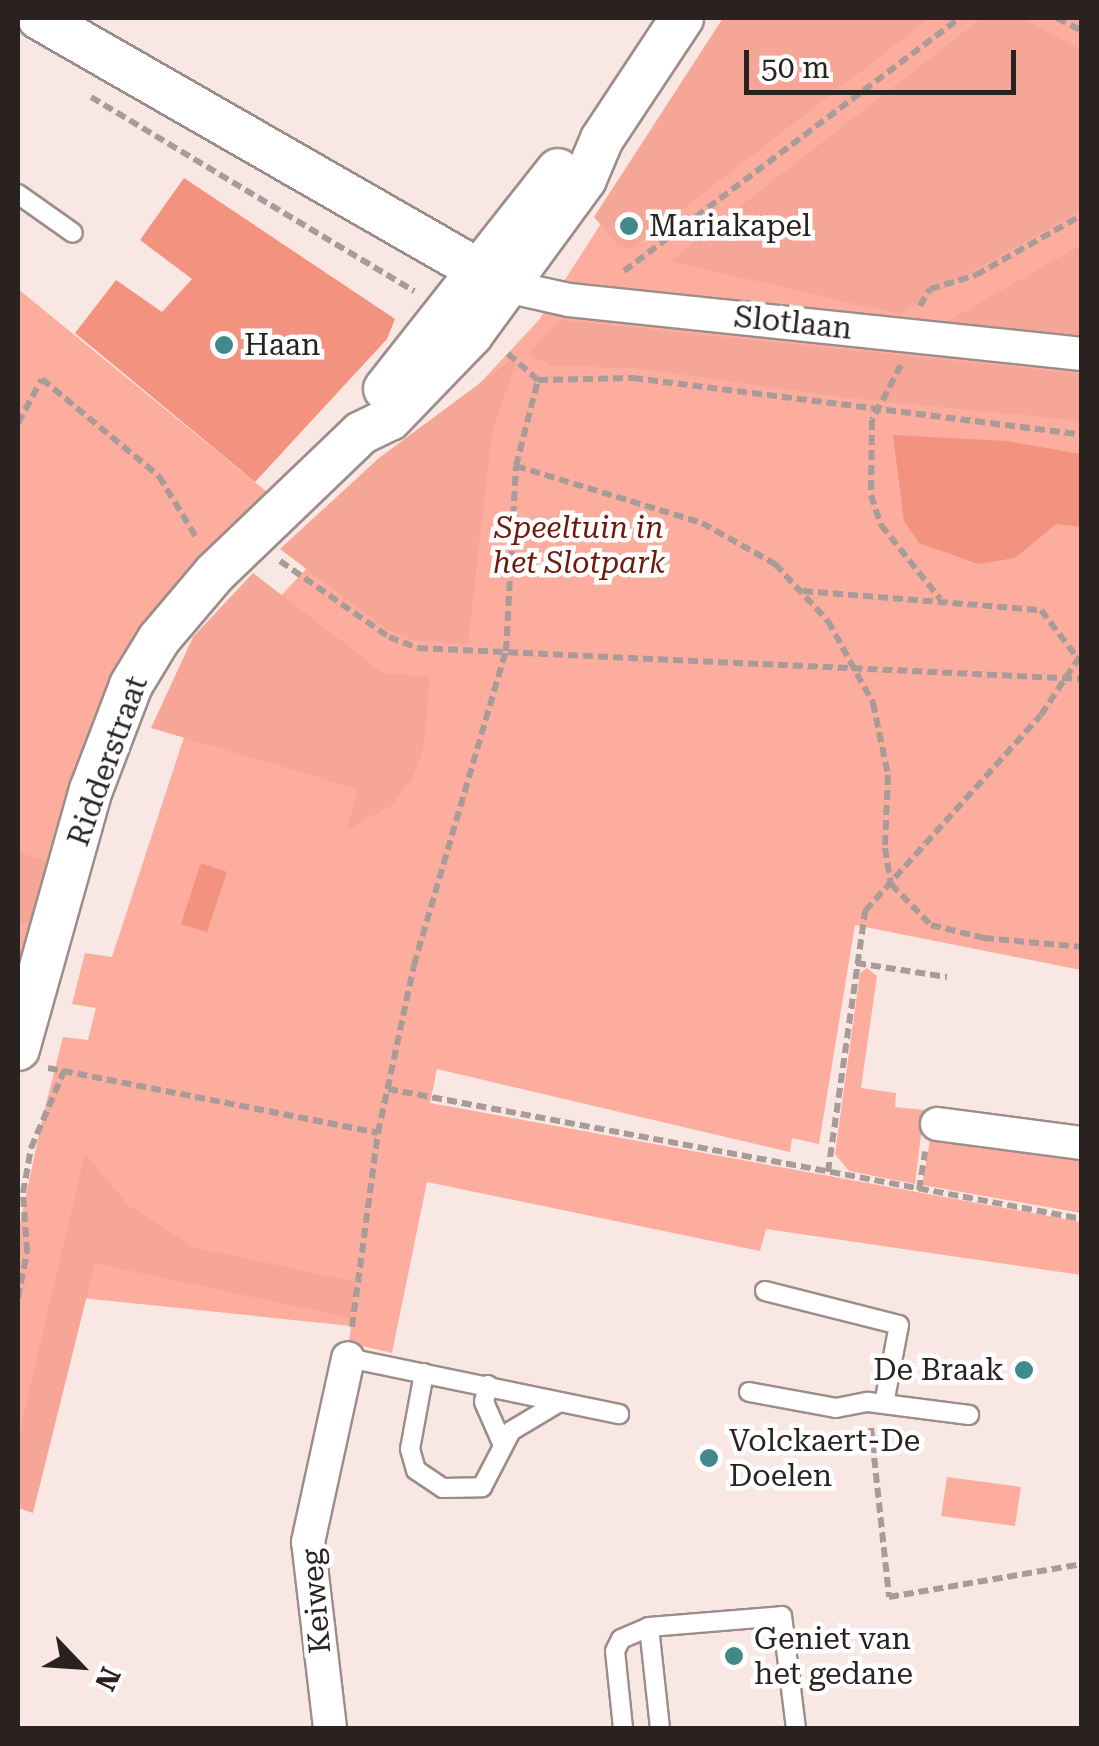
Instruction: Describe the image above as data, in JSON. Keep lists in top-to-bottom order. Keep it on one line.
{"streets":{"street":["Slotlaan","Ridderstraat","Keiweg"]},"crossings":[["Slotlaan","Ridderstraat"]],"parks":["Speeltuin in het Slotpark"],"places":["Mariakapel","Haan","De Braak","Volckaert-De Doelen","Geniet van het gedane"],"scale_bar":"50 m","north":"bottom right"}
